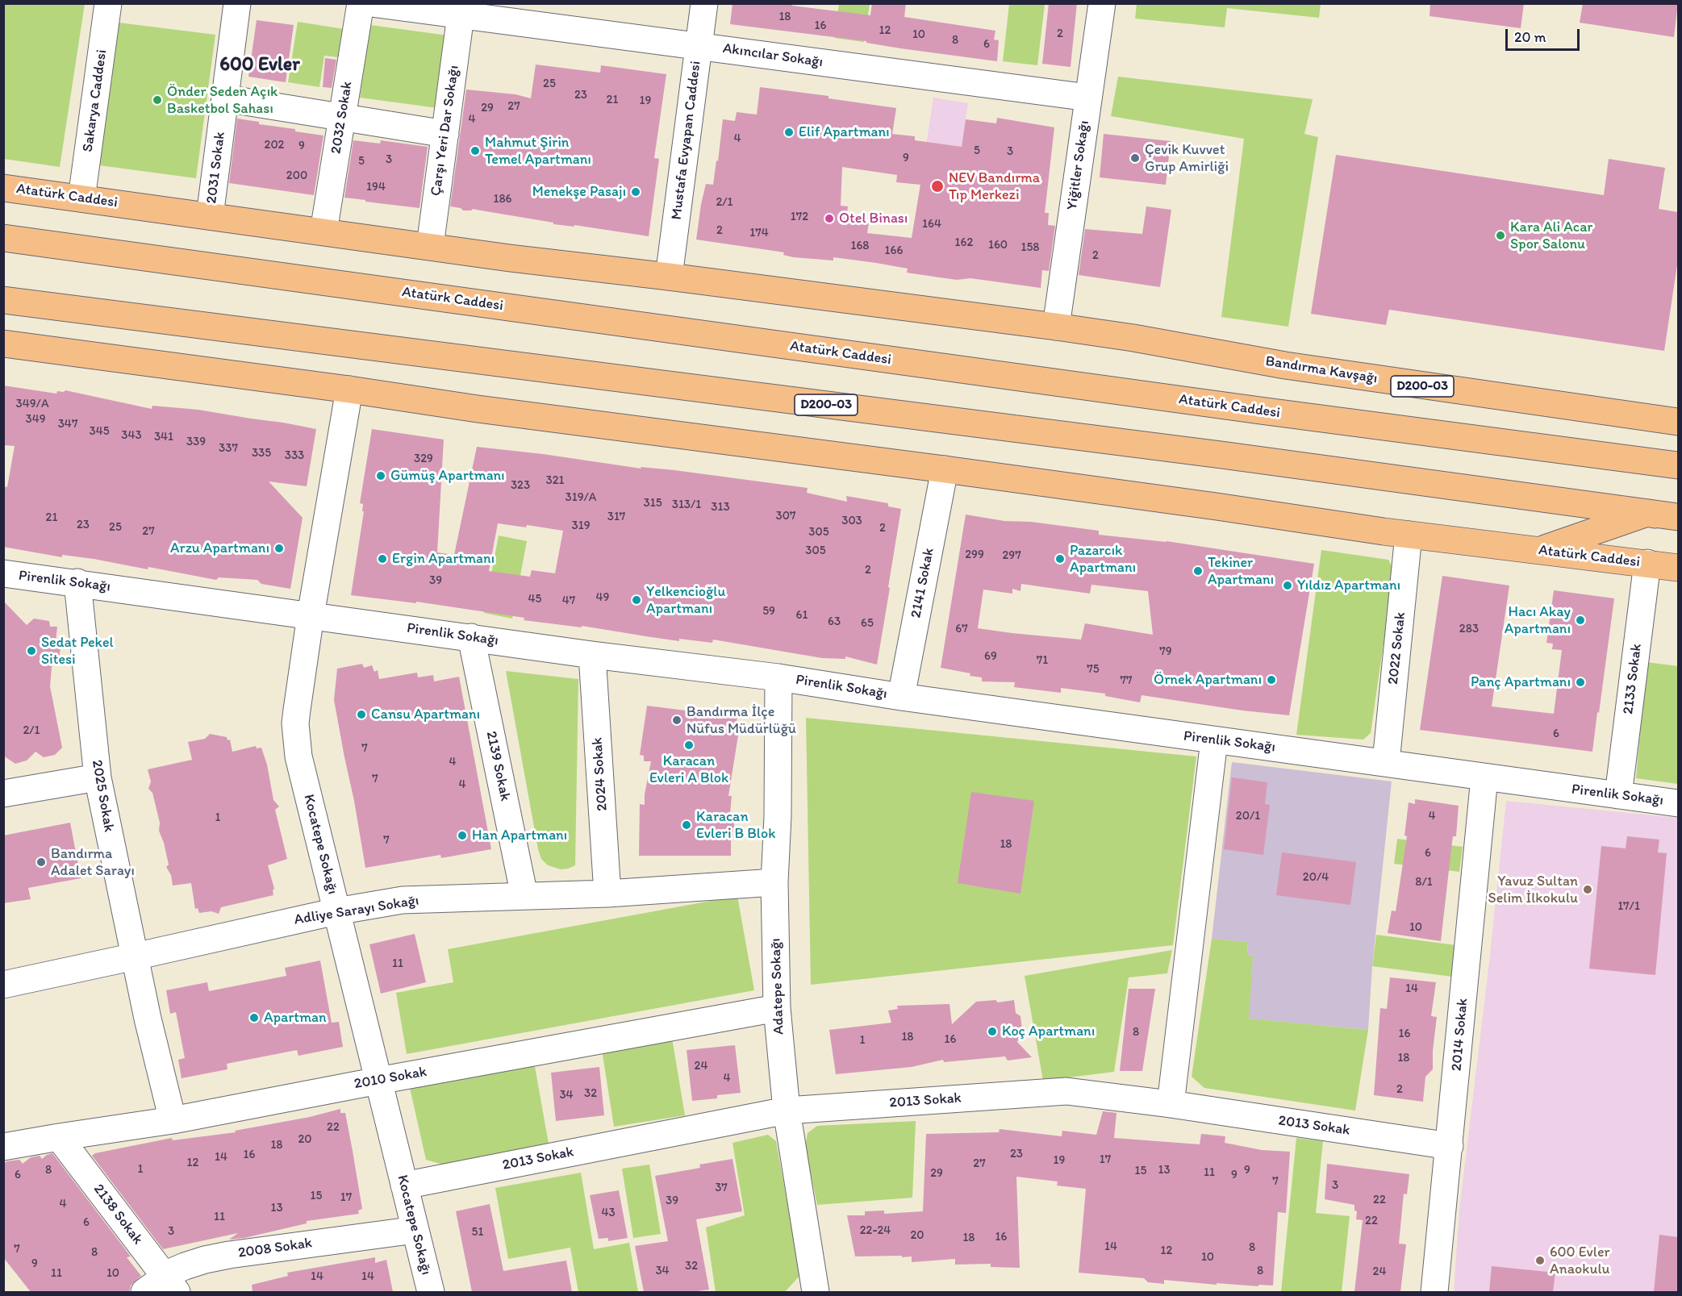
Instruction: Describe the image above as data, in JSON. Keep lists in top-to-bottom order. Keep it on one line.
{"streets":{"main road":["Atatürk Caddesi","Bandırma Kavşağı","D200-03"],"street":["Akıncılar Sokağı","Sakarya Caddesi","2032 Sokak","Çarşı Yeri Dar Sokağı","Mustafa Evyapan Caddesi","Yiğitler Sokağı","2031 Sokak","Pirenlik Sokağı","2141 Sokak","2022 Sokak","2133 Sokak","2139 Sokak","2024 Sokak","2025 Sokak","Kocatepe Sokağı","Adliye Sarayı Sokağı","Adatepe Sokağı","2014 Sokak","2010 Sokak","2013 Sokak","2138 Sokak","2008 Sokak"]},"crossings":[["Akıncılar Sokağı","Çarşı Yeri Dar Sokağı"],["Akıncılar Sokağı","Mustafa Evyapan Caddesi"],["Akıncılar Sokağı","Yiğitler Sokağı"],["Sakarya Caddesi","Atatürk Caddesi"],["2032 Sokak","Atatürk Caddesi"],["Çarşı Yeri Dar Sokağı","Atatürk Caddesi"],["Mustafa Evyapan Caddesi","Atatürk Caddesi"],["Yiğitler Sokağı","Atatürk Caddesi"],["2031 Sokak","Atatürk Caddesi"],["Atatürk Caddesi","Bandırma Kavşağı"],["Atatürk Caddesi","2141 Sokak"],["Atatürk Caddesi","2022 Sokak"],["Atatürk Caddesi","2133 Sokak"],["Atatürk Caddesi","Kocatepe Sokağı"],["Pirenlik Sokağı","2141 Sokak"],["Pirenlik Sokağı","2022 Sokak"],["Pirenlik Sokağı","2133 Sokak"],["Pirenlik Sokağı","2139 Sokak"],["Pirenlik Sokağı","2024 Sokak"],["Pirenlik Sokağı","2025 Sokak"],["Pirenlik Sokağı","Kocatepe Sokağı"],["Pirenlik Sokağı","Adatepe Sokağı"],["Pirenlik Sokağı","2014 Sokak"],["2139 Sokak","Adliye Sarayı Sokağı"],["2024 Sokak","Adliye Sarayı Sokağı"],["2025 Sokak","Adliye Sarayı Sokağı"],["2025 Sokak","2010 Sokak"],["Kocatepe Sokağı","Adliye Sarayı Sokağı"],["Kocatepe Sokağı","2010 Sokak"],["Kocatepe Sokağı","2013 Sokak"],["Kocatepe Sokağı","2008 Sokak"],["Adliye Sarayı Sokağı","Adatepe Sokağı"],["Adatepe Sokağı","2010 Sokak"],["Adatepe Sokağı","2013 Sokak"],["2014 Sokak","2013 Sokak"],["2010 Sokak","2138 Sokak"],["2138 Sokak","2008 Sokak"]],"districts":["600 Evler"],"places":["Önder Seden Açık Basketbol Sahası","Elif Apartmanı","Mahmut Şirin Temel Apartmanı","Çevik Kuvvet Grup Amirliği","NEV Bandırma Tıp Merkezi","Menekşe Pasajı","Otel Binası","Kara Ali Acar Spor Salonu","Gümüş Apartmanı","Arzu Apartmanı","Ergin Apartmanı","Pazarcık Apartmanı","Tekiner Apartmanı","Yıldız Apartmanı","Yelkencioğlu Apartmanı","Hacı Akay Apartmanı","Sedat Pekel Sitesi","Örnek Apartmanı","Panç Apartmanı","Cansu Apartmanı","Bandırma İlçe Nüfus Müdürlüğü","Karacan Evleri A Blok","Karacan Evleri B Blok","Han Apartmanı","Bandırma Adalet Sarayı","Yavuz Sultan Selim İlkokulu","Apartman","Koç Apartmanı","600 Evler Anaokulu"],"house_numbers":["18","16","12","2","10","8","6","25","23","21","19","27","29","4","4","202","9","5","3","9","3","5","200","194","186","2/1","172","164","2","174","162","160","168","158","166","2","349/A","349","347","345","343","341","339","337","335","333","329","321","323","319/A","315","313/1","313","307","317","21","303","23","319","25","2","27","305","305","299","297","2","39","49","45","47","59","61","63","65","67","283","79","69","71","75","77","2/1","6","7","4","7","4","20/1","4","1","7","18","6","20/4","8/1","17/1","10","11","14","8","16","18","16","1","18","24","4","2","32","34","22","20","18","23","16","14","17","19","12","27","1","8","13","9","15","11","29","6","9","7","3","37","15","17","22","39","4","13","43","11","22","6","22-24","3","51","20","16","18","14","8","7","12","8","10","9","32","34","8","24","11","10","14","14"],"scale_bar":"20 m"}
